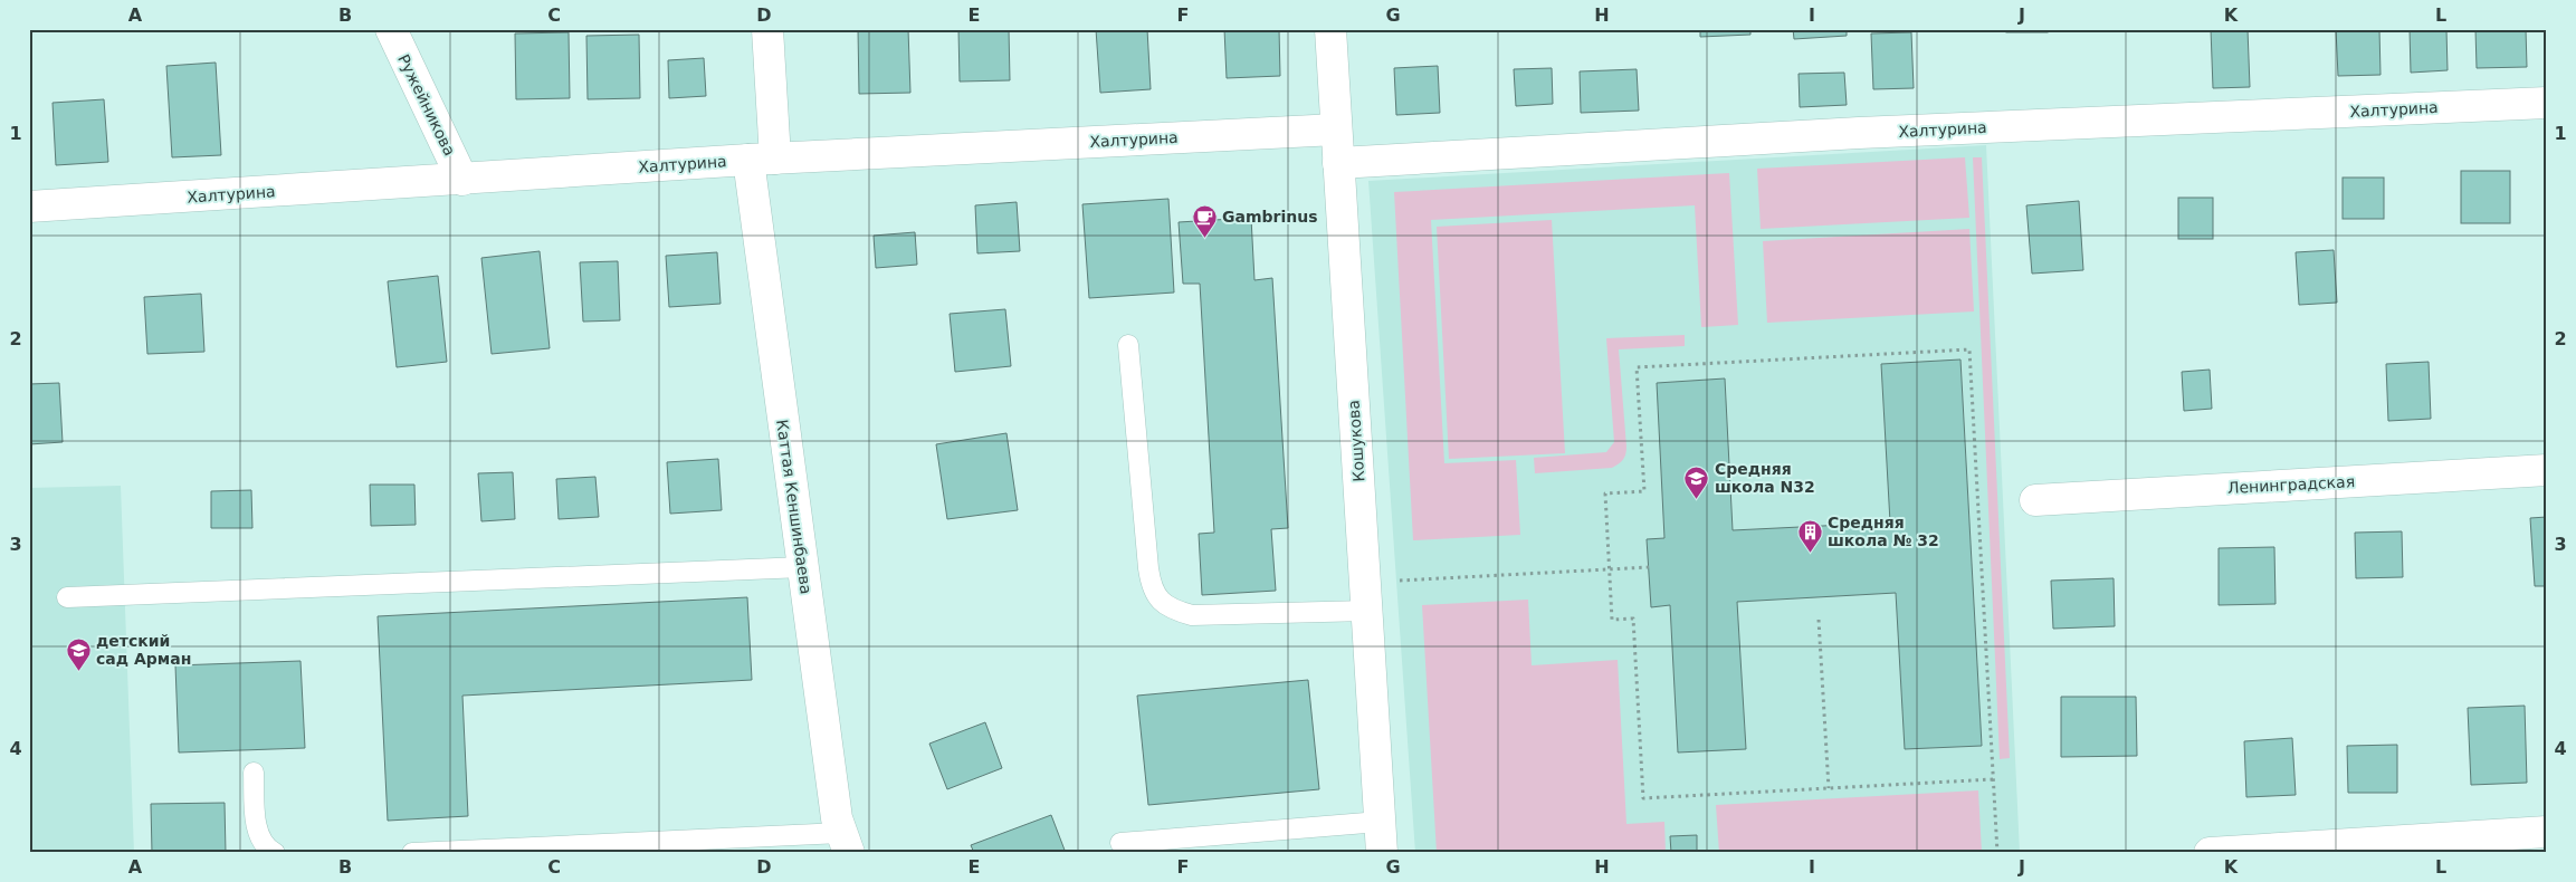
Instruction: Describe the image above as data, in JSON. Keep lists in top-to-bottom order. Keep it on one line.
{"streets":{"street":["Ружейникова","Халтурина","Кошукова","Ленинградская","Каттая Кеншинбаева"]},"crossings":[["Ружейникова","Халтурина"],["Халтурина","Кошукова"],["Халтурина","Каттая Кеншинбаева"]],"places":{"cafe":["Gambrinus"],"school or university":["Средняя школа N32","детский сад Арман"],"building":["Средняя школа № 32"]},"grid":{"columns":["A","B","C","D","E","F","G","H","I","J","K","L"],"rows":["1","2","3","4"]}}
